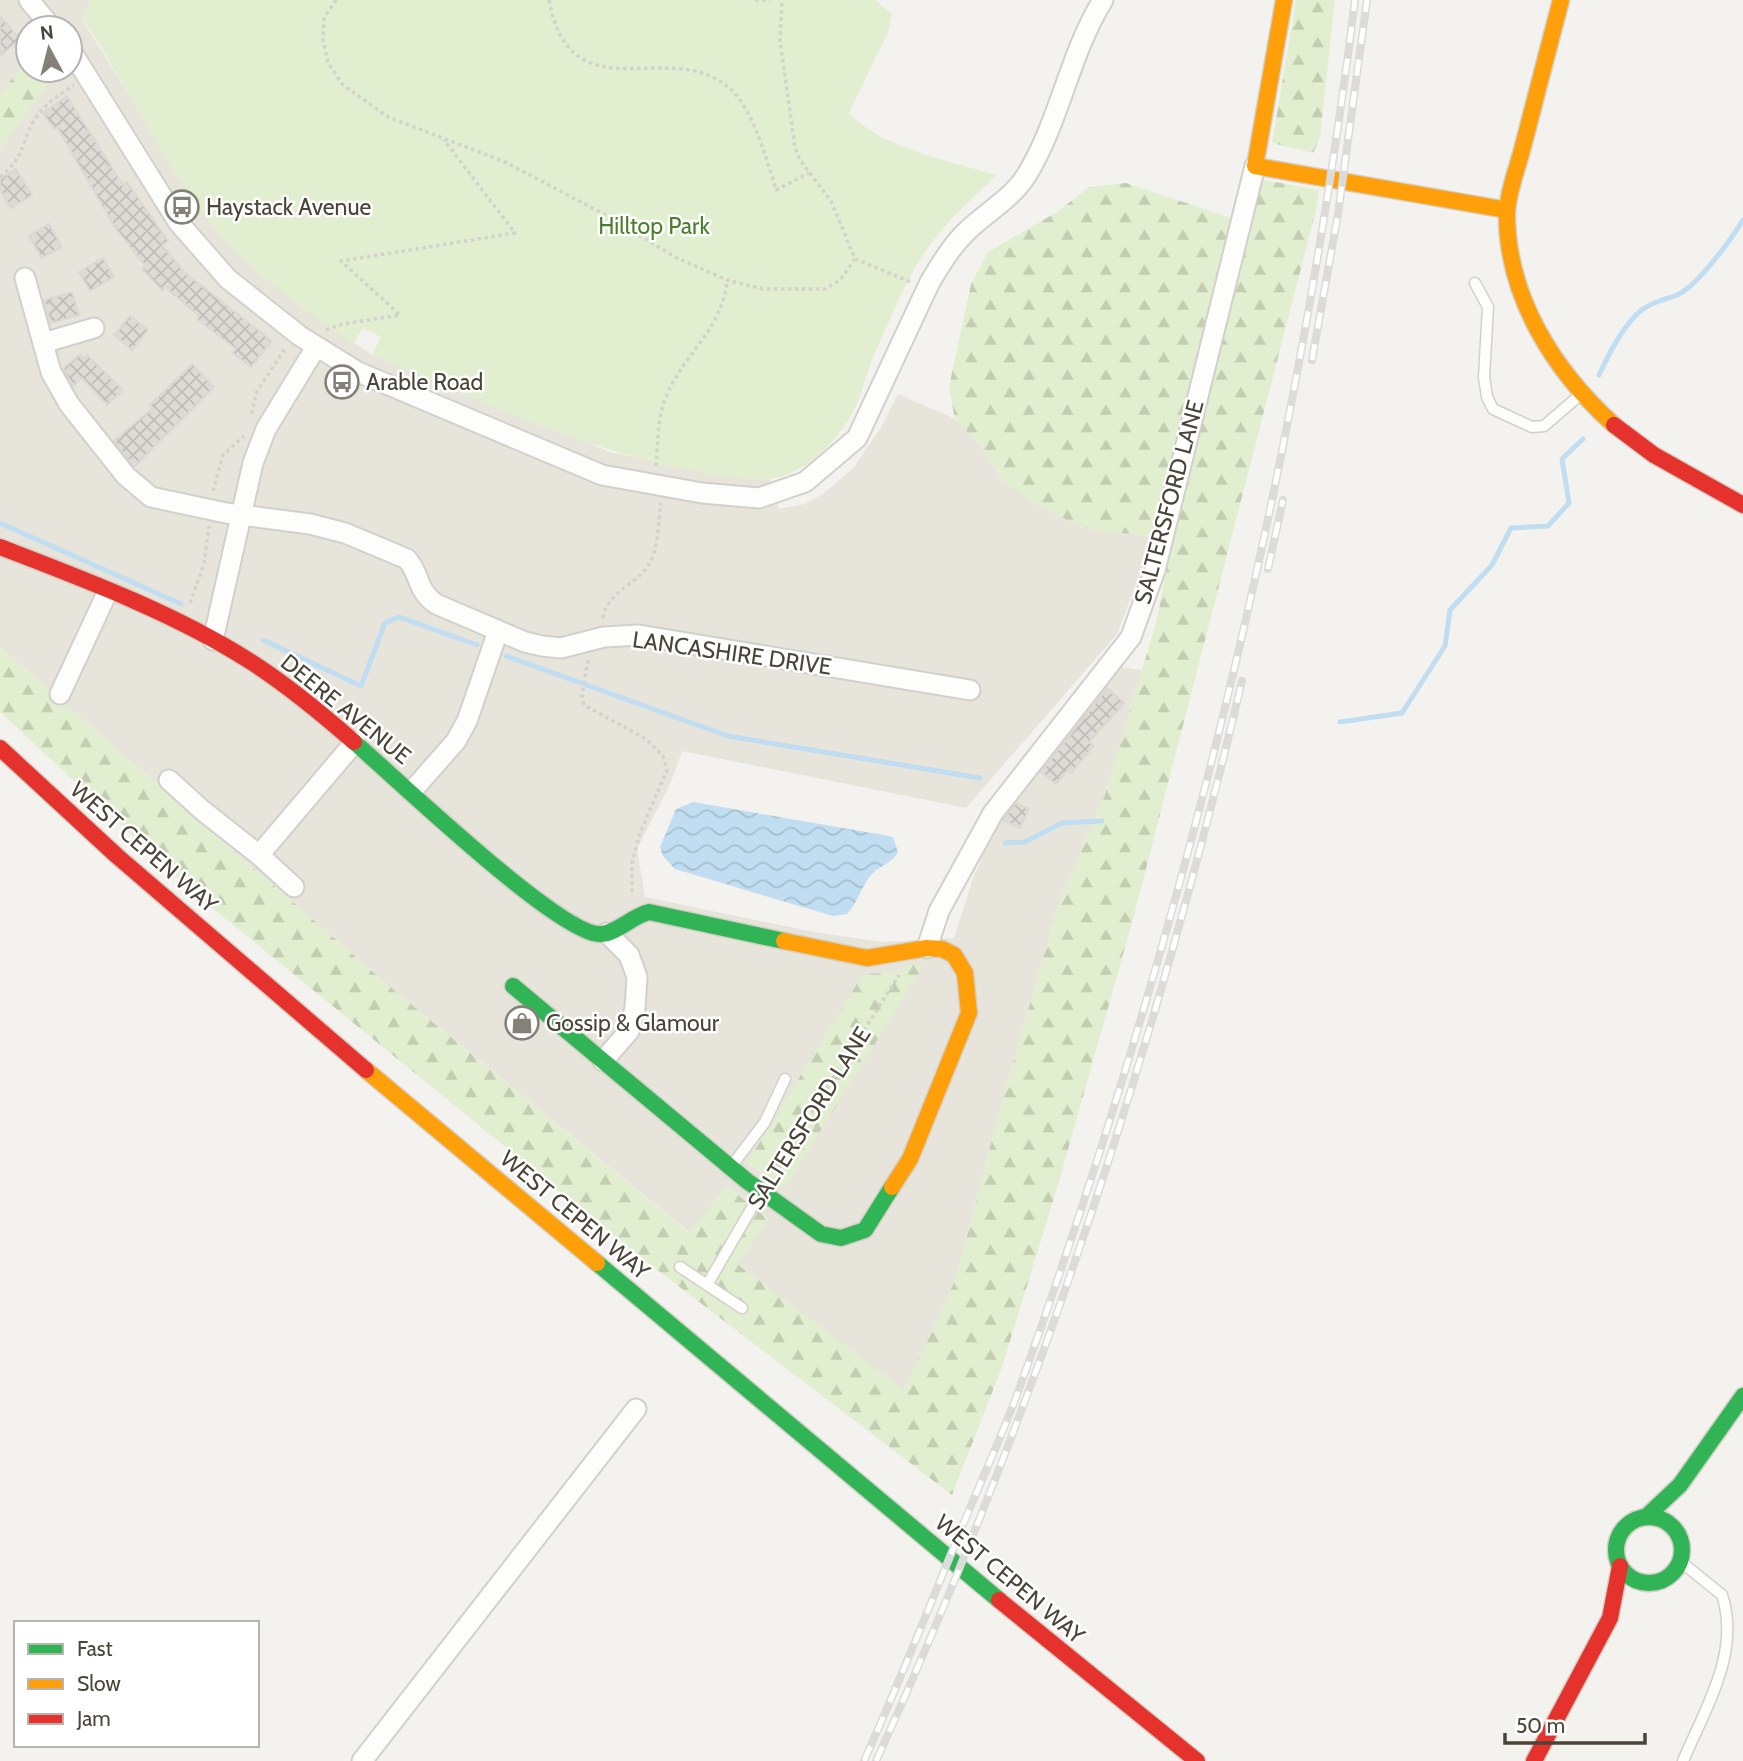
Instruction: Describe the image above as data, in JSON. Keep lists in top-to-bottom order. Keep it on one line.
{"streets":{"main road":["SALTERSFORD LANE","DEERE AVENUE","WEST CEPEN WAY"],"street":["LANCASHIRE DRIVE"]},"parks":["Hilltop Park"],"places":{"bus stop":["Haystack Avenue","Arable Road"],"shop":["Gossip & Glamour"]},"legend":["Fast","Slow","Jam"],"scale_bar":"50 m","north":"top"}
